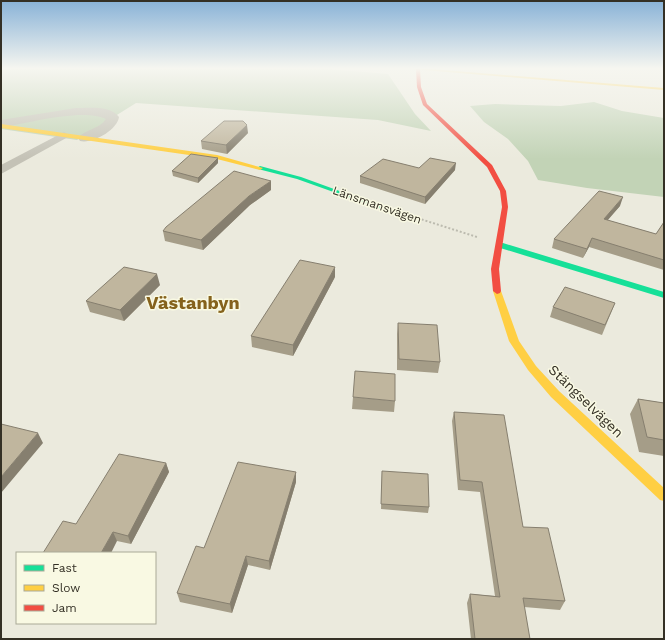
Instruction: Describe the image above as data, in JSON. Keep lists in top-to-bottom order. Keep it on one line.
{"streets":{"street":["Länsmansvägen","Stängselvägen"]},"crossings":[["Länsmansvägen","Stängselvägen"]],"districts":["Västanbyn"],"legend":["Fast","Slow","Jam"]}
